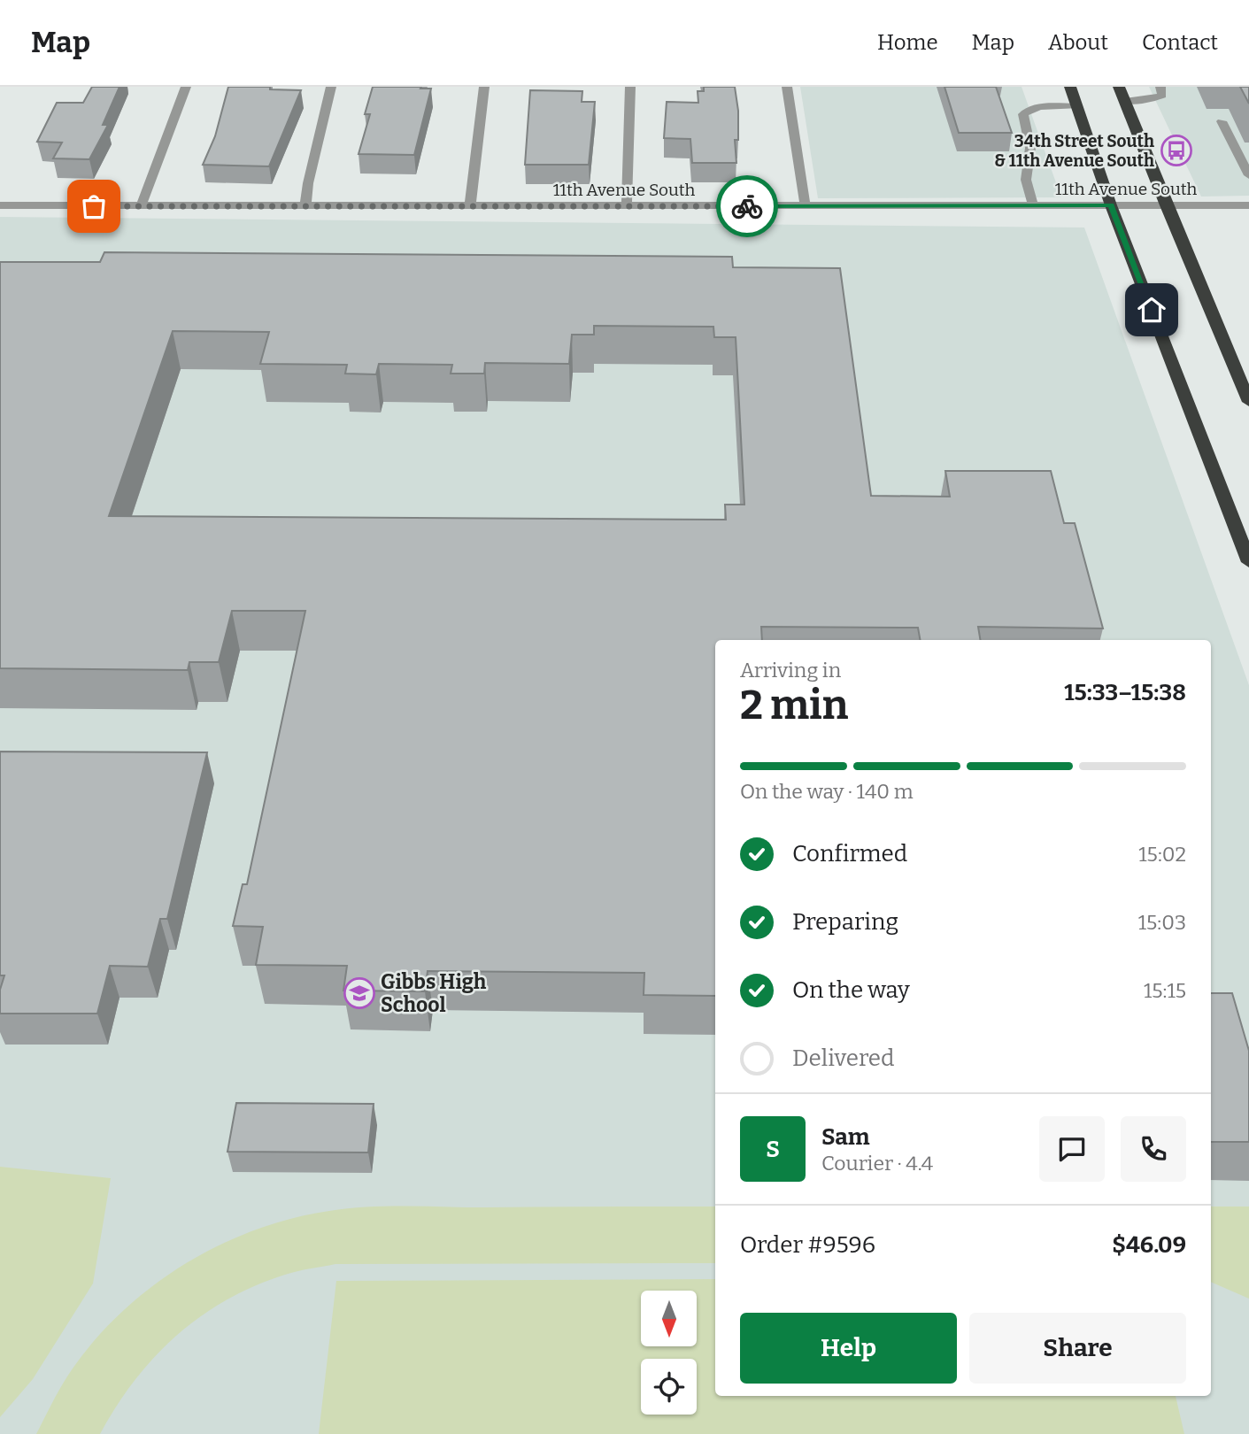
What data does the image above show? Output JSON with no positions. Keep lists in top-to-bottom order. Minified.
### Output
{"streets":{"street":["11th Avenue South"]},"places":{"bus stop":["34th Street South & 11th Avenue South"],"school or university":["Gibbs High School"]},"north":"bottom","page":{"header":"Map","nav":["Home","Map","About","Contact"],"heading":["2 min","Arriving in","15:33–15:38"],"panel":["Sam","Courier · 4.4","Order #9596","$46.09"],"bar":"On the way · 140 m","list":[["Confirmed","15:02"],["Preparing","15:03"],["On the way","15:15"],"Delivered"],"round":"S","buttons":["Help","Share"]}}
